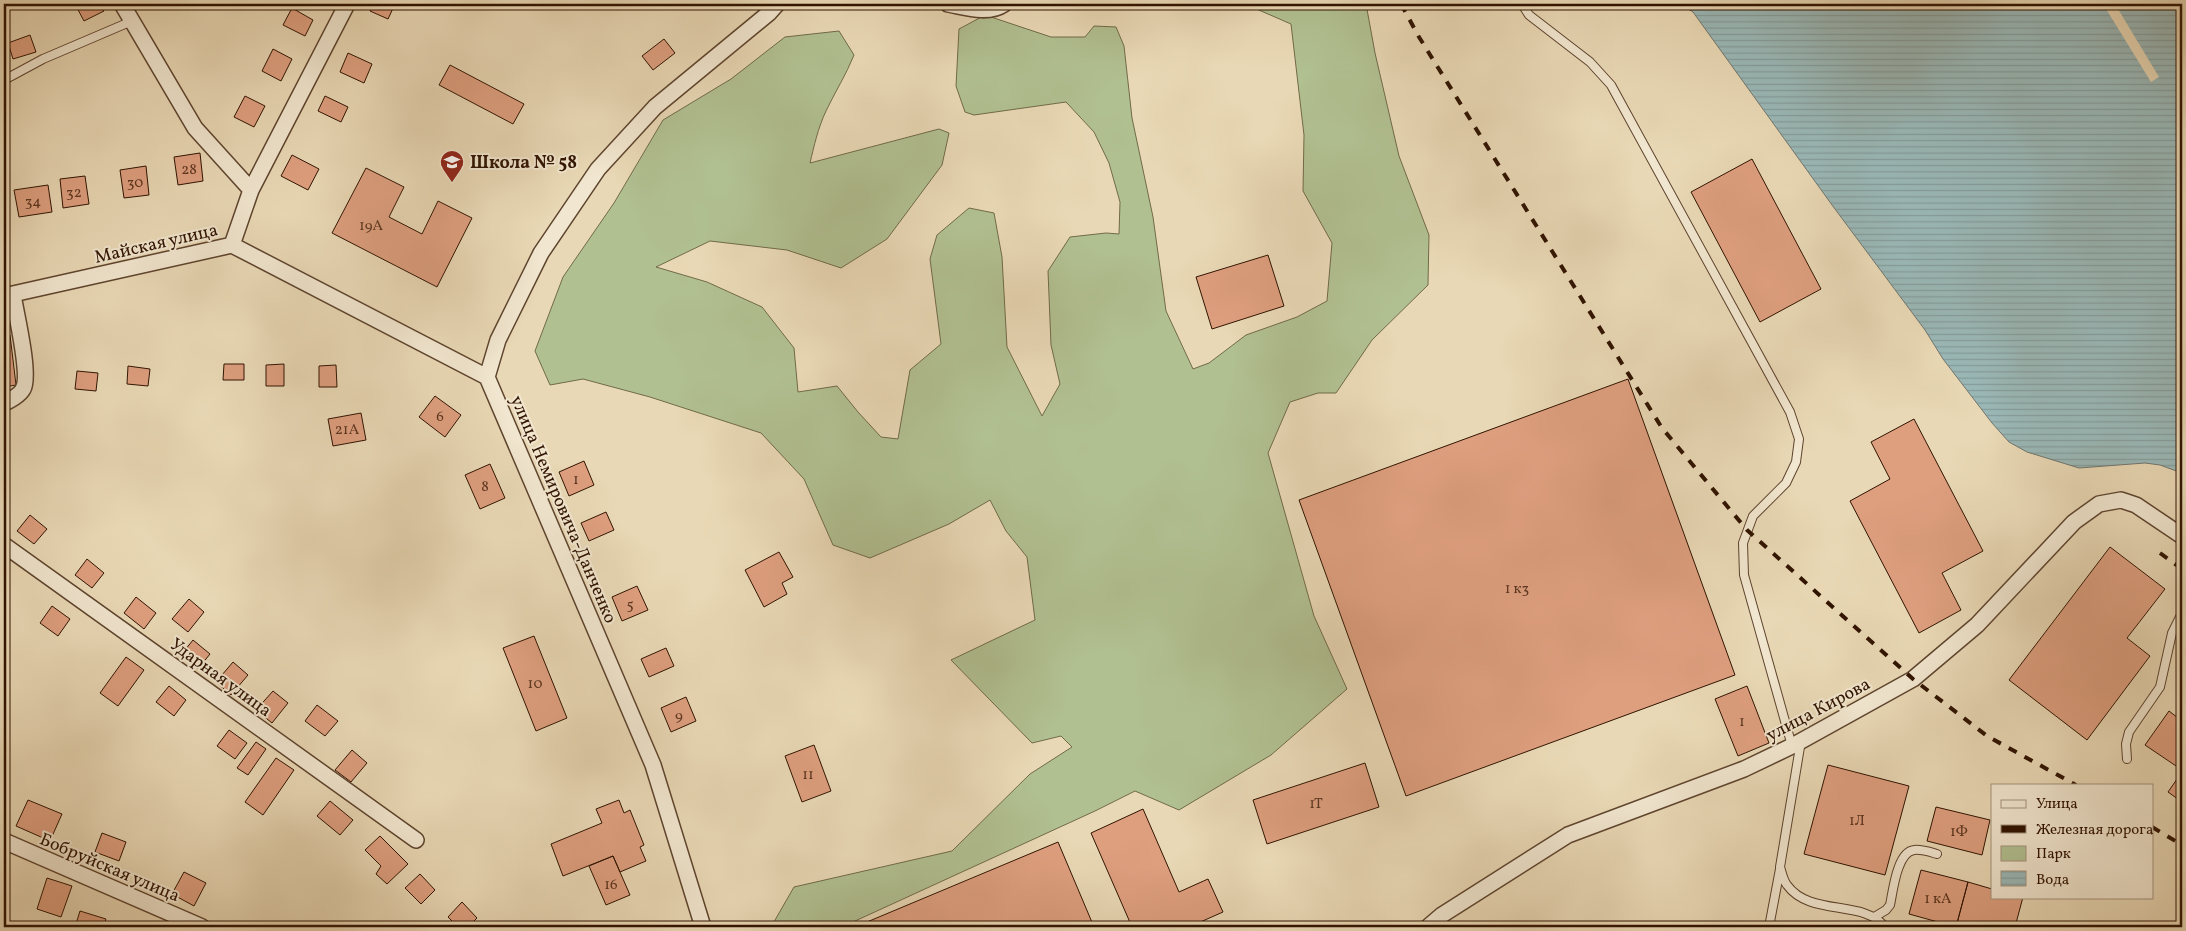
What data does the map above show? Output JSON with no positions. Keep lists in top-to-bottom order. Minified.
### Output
{"streets":{"street":["Майская улица","улица Немировича-Данченко","Ударная улица","улица Кирова","Бобруйская улица"]},"places":{"school or university":["Школа № 58"]},"house_numbers":["28","30","32","34","19А","6","21А","1","8","1 к3","5","10","9","1","11","1Т","1Л","1Ф","16","1 кА"],"legend":["Улица","Железная дорога","Парк","Вода"]}
